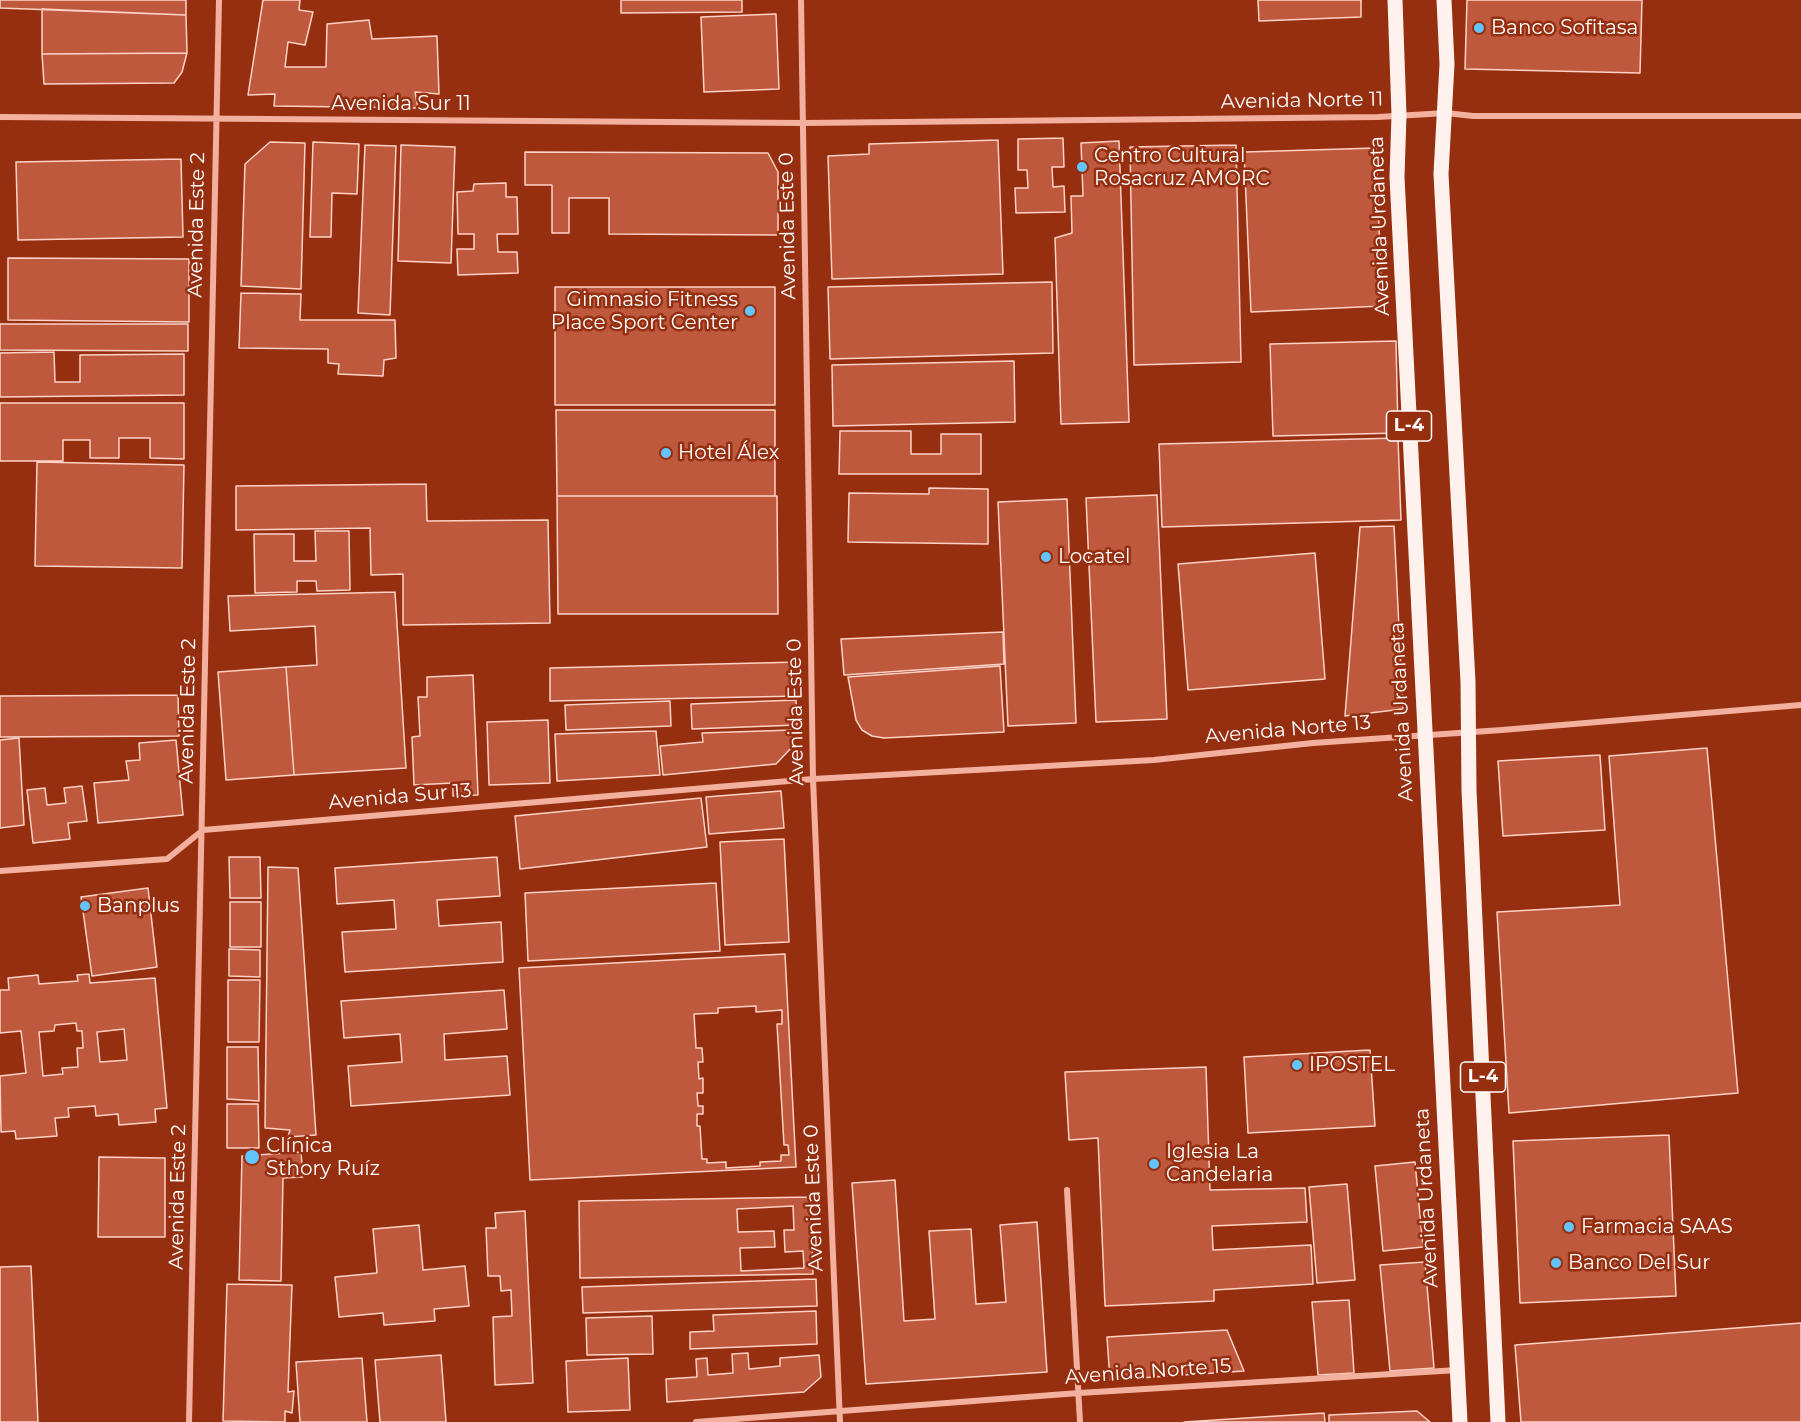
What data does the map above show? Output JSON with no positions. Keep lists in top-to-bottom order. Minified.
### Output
{"streets":{"main road":["Avenida Urdaneta","L-4"],"street":["Avenida Norte 11","Avenida Sur 11","Avenida Este 2","Avenida Este 0","Avenida Norte 13","Avenida Sur 13","Avenida Norte 15"]},"crossings":[["Avenida Norte 11","Avenida Sur 11"],["Avenida Norte 11","Avenida Este 0"],["Avenida Norte 11","Avenida Urdaneta"],["Avenida Norte 11","L-4"],["Avenida Sur 11","Avenida Este 2"],["Avenida Sur 11","Avenida Este 0"],["Avenida Este 2","Avenida Sur 13"],["Avenida Este 0","Avenida Norte 13"],["Avenida Este 0","Avenida Sur 13"],["Avenida Este 0","Avenida Norte 15"],["Avenida Urdaneta","Avenida Norte 13"],["Avenida Urdaneta","Avenida Norte 15"],["L-4","Avenida Norte 13"],["Avenida Norte 13","Avenida Sur 13"]],"places":["Banco Sofitasa","Centro Cultural Rosacruz AMORC","Gimnasio Fitness Place Sport Center","Hotel Álex","Locatel","Banplus","IPOSTEL","Clínica Sthory Ruíz","Iglesia La Candelaria","Farmacia SAAS","Banco Del Sur"]}
